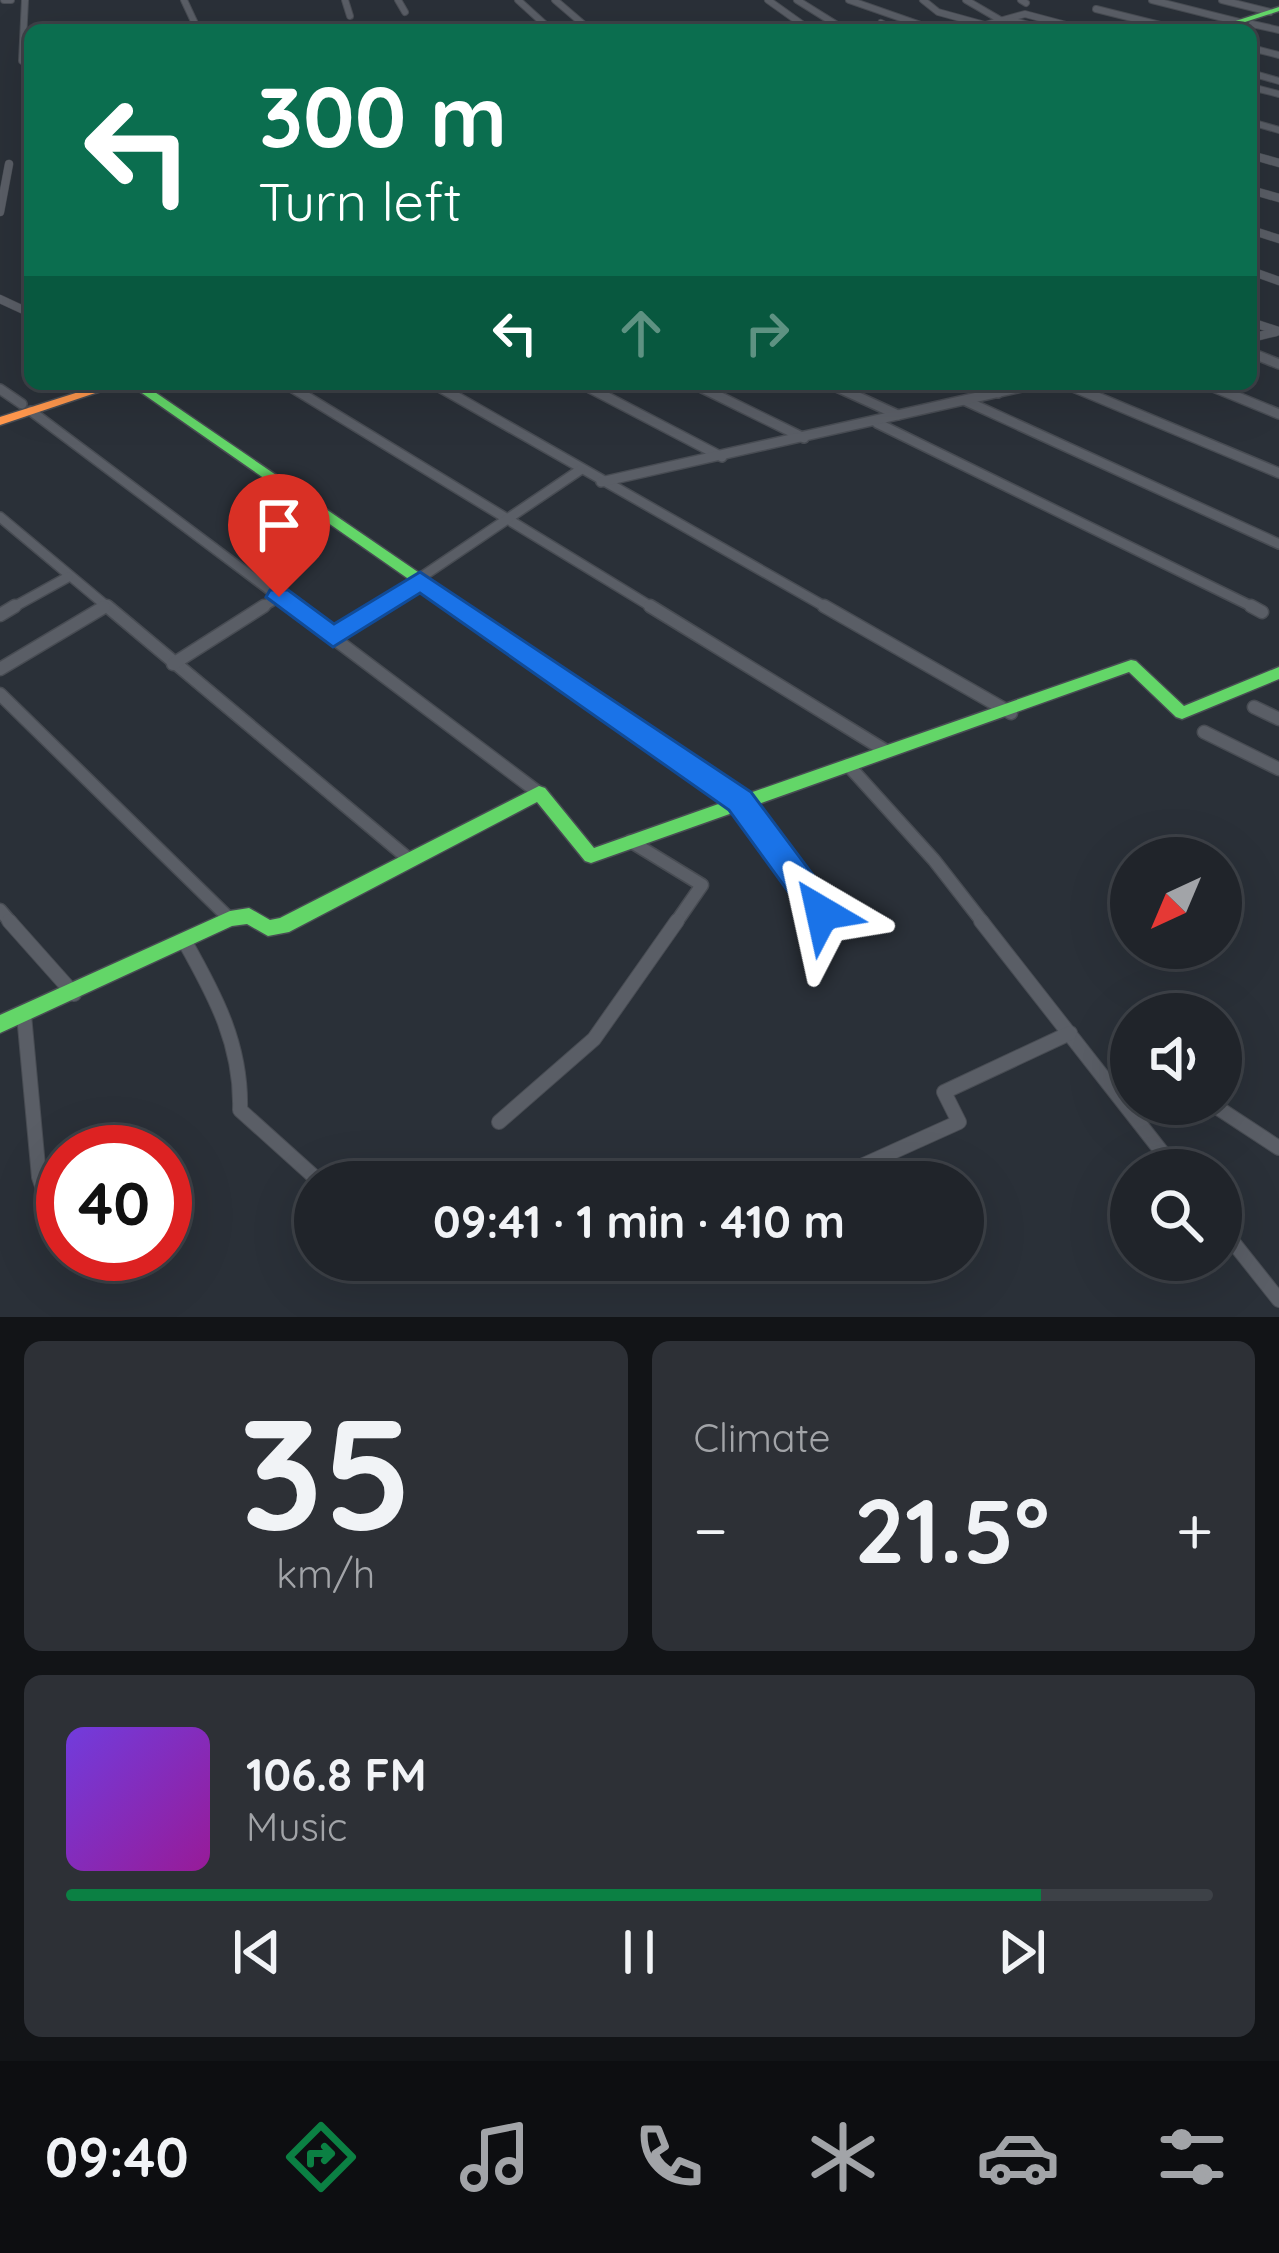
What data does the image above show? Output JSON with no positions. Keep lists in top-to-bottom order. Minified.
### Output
{"north":"bottom left","page":{"turn":["300 m","Turn left"],"limit":"40","trip":"09:41 · 1 min · 410 m","tile":[["35","km/h"],"Climate"],"heat":["−","21.5°","+"],"song":["106.8 FM","Music"],"tabs":"09:40"}}
